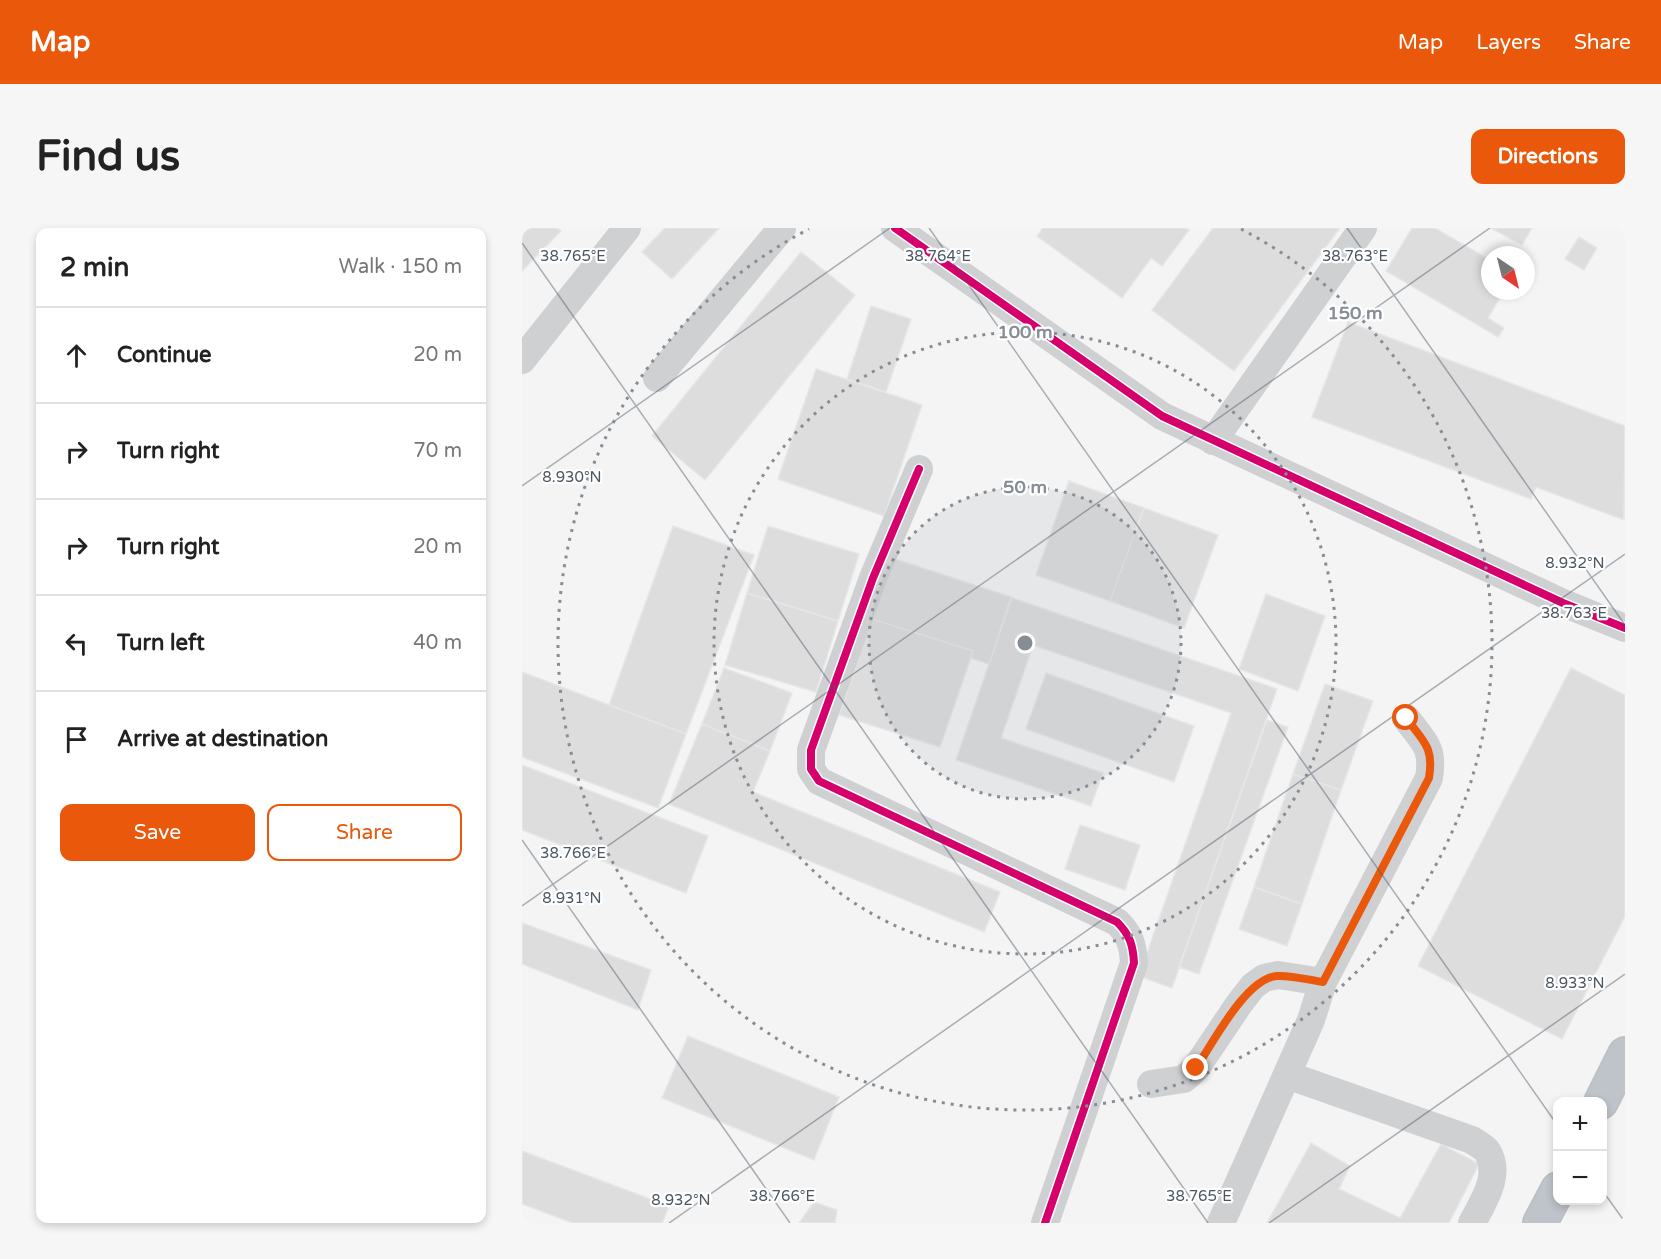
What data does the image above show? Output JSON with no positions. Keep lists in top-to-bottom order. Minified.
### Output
{"north":"bottom right","page":{"header":"Map","nav":["Map","Layers","Share"],"buttons":["Directions",["Save","Share"]],"title":"Find us","heading":["2 min","Walk · 150 m"],"list":[["Continue","20 m"],["Turn right","70 m"],["Turn right","20 m"],["Turn left","40 m"],"Arrive at destination"],"map_buttons":["+","−"]},"coordinates":["38.764°E","38.763°E","38.765°E","8.930°N","8.932°N","38.766°E","8.931°N","8.933°N"],"rings":["150 m","100 m","50 m"]}
